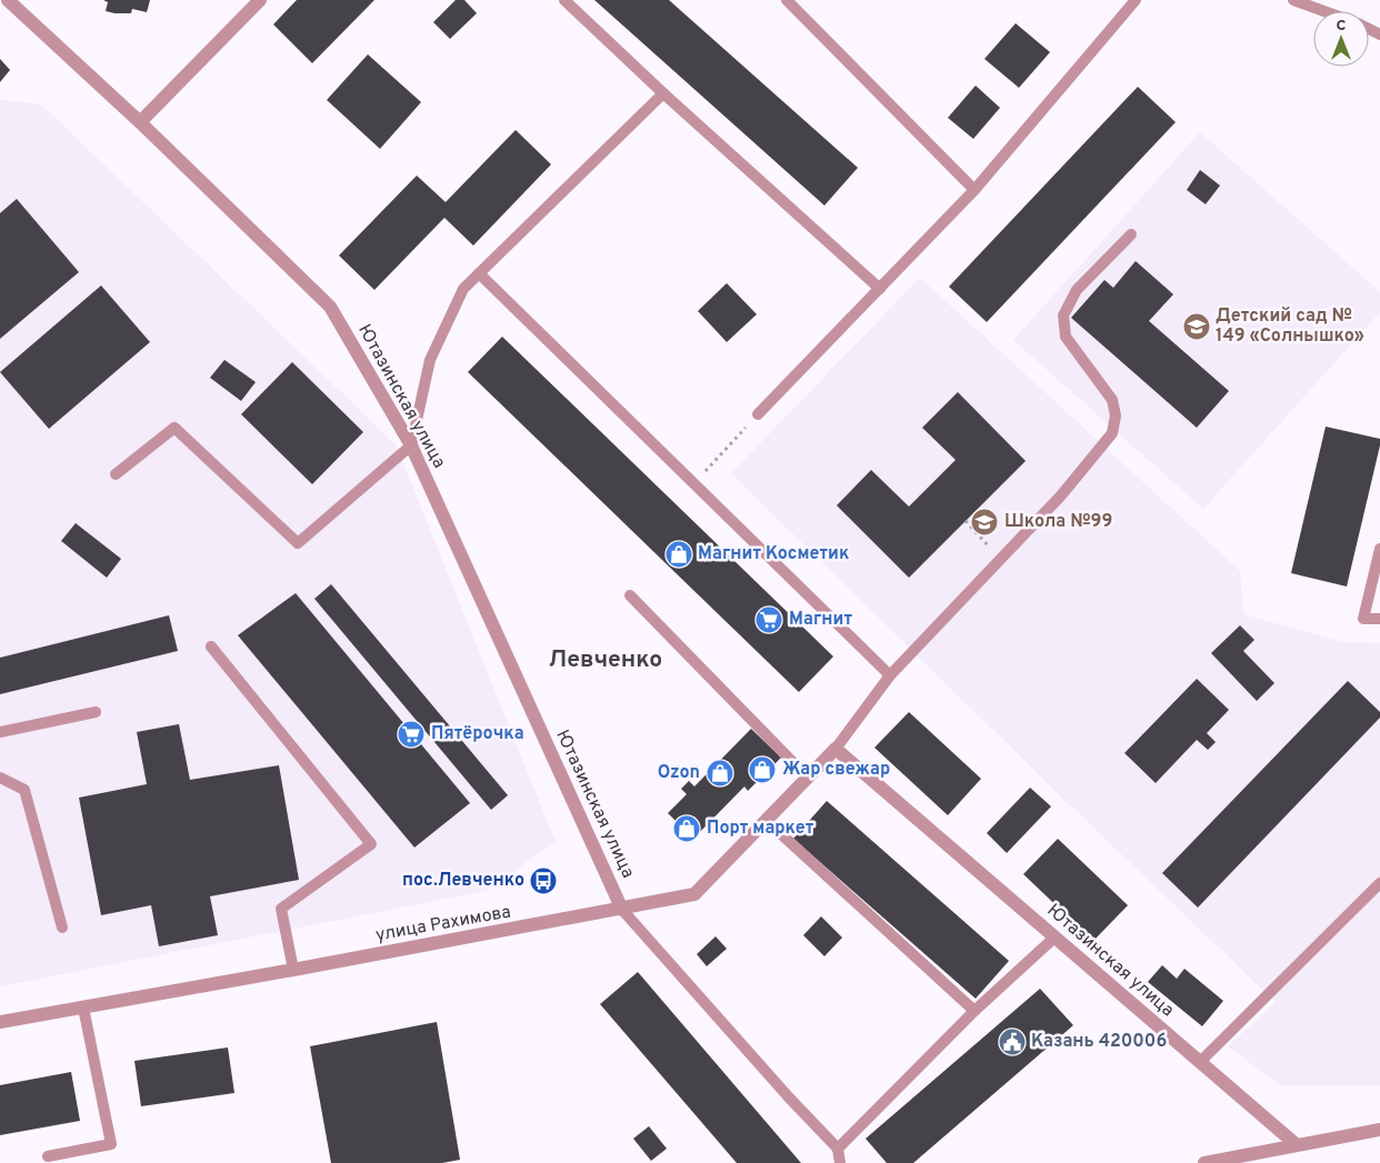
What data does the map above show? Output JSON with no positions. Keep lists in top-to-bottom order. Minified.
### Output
{"streets":{"street":["Ютазинская улица","улица Рахимова"]},"crossings":[["Ютазинская улица","улица Рахимова"]],"districts":["Левченко"],"places":{"school or university":["Детский сад № 149 «Солнышко»","Школа №99"],"shop":["Магнит Косметик","Жар свежар","Ozon","Порт маркет"],"supermarket":["Магнит","Пятёрочка"],"bus stop":["пос.Левченко"],"public building":["Казань 420006"]},"north":"top"}
